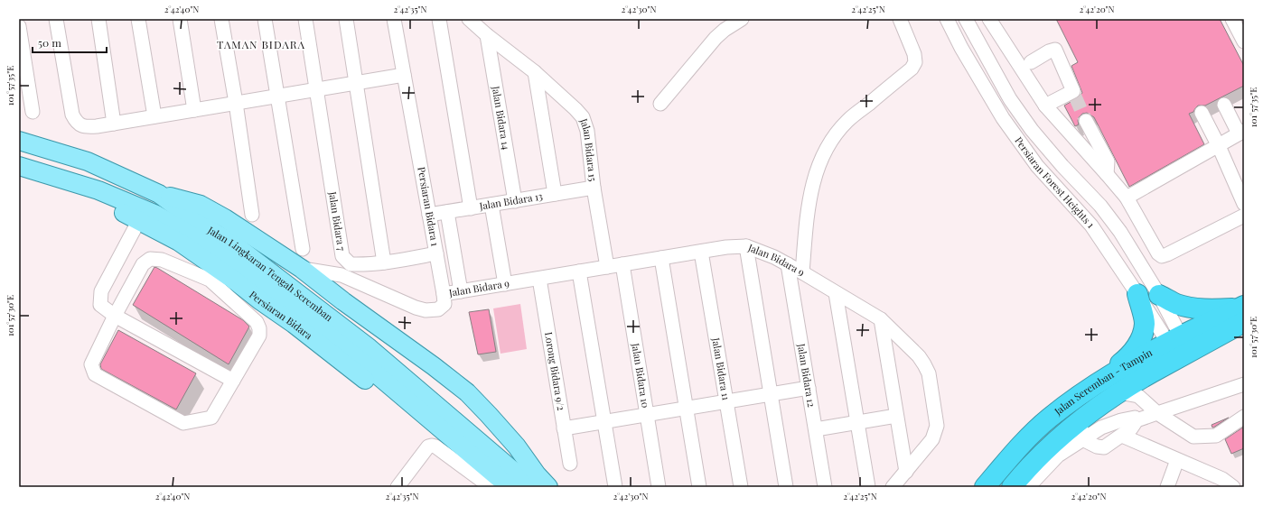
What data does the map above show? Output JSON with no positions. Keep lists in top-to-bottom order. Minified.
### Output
{"streets":{"highway":["Jalan Seremban - Tampin"],"main road":["Jalan Lingkaran Tengah Seremban","Persiaran Bidara"],"street":["Jalan Bidara 14","Jalan Bidara 15","Persiaran Forest Heights 1","Jalan Bidara 13","Persiaran Bidara 1","Jalan Bidara 7","Jalan Bidara 9","Jalan Bidara 11","Lorong Bidara 9/2","Jalan Bidara 10","Jalan Bidara 12"]},"crossings":[["Jalan Bidara 14","Jalan Bidara 15"],["Jalan Bidara 14","Jalan Bidara 13"],["Jalan Bidara 15","Jalan Bidara 13"],["Jalan Bidara 15","Jalan Bidara 9"],["Persiaran Forest Heights 1","Jalan Seremban - Tampin"],["Jalan Bidara 13","Persiaran Bidara 1"],["Persiaran Bidara 1","Jalan Bidara 7"],["Persiaran Bidara 1","Jalan Bidara 9"],["Jalan Bidara 9","Jalan Bidara 11"],["Jalan Bidara 9","Lorong Bidara 9/2"],["Jalan Bidara 9","Jalan Bidara 10"],["Jalan Bidara 9","Jalan Bidara 12"],["Jalan Lingkaran Tengah Seremban","Persiaran Bidara"]],"districts":["TAMAN BIDARA"],"scale_bar":"50 m","coordinates":["2°42'40\"N","2°42'35\"N","2°42'30\"N","2°42'25\"N","2°42'20\"N","101°57'35\"E","101°57'30\"E"]}
